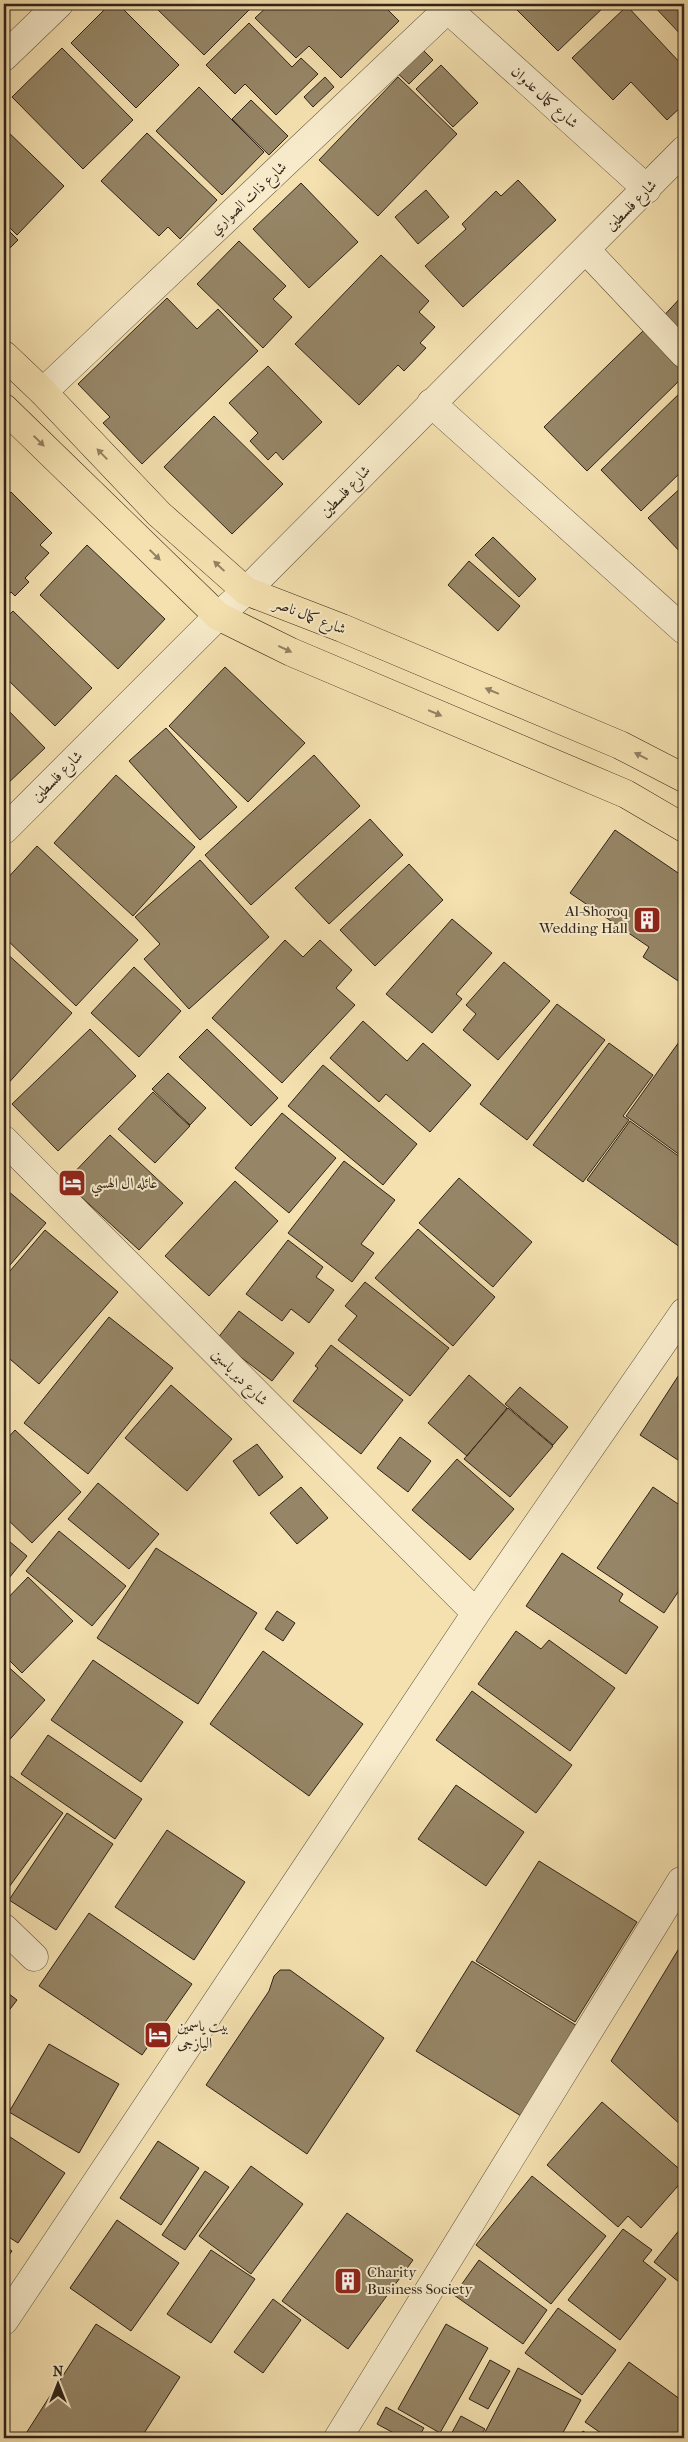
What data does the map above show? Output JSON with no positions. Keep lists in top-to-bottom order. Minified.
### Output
{"streets":{"main road":["شارع كمال ناصر"],"street":["شارع كمال عدوان","شارع ذات الصواري","شارع فلسطين","شارع دير ياسين"]},"crossings":[["شارع كمال عدوان","شارع ذات الصواري"],["شارع كمال عدوان","شارع فلسطين"],["شارع ذات الصواري","شارع كمال ناصر"],["شارع فلسطين","شارع كمال ناصر"]],"places":{"building":["Al-Shoroq Wedding Hall","Charity Business Society"],"hotel":["عائله ال الهسي","بيت ياسمين اليازجى"]},"north":"top"}
